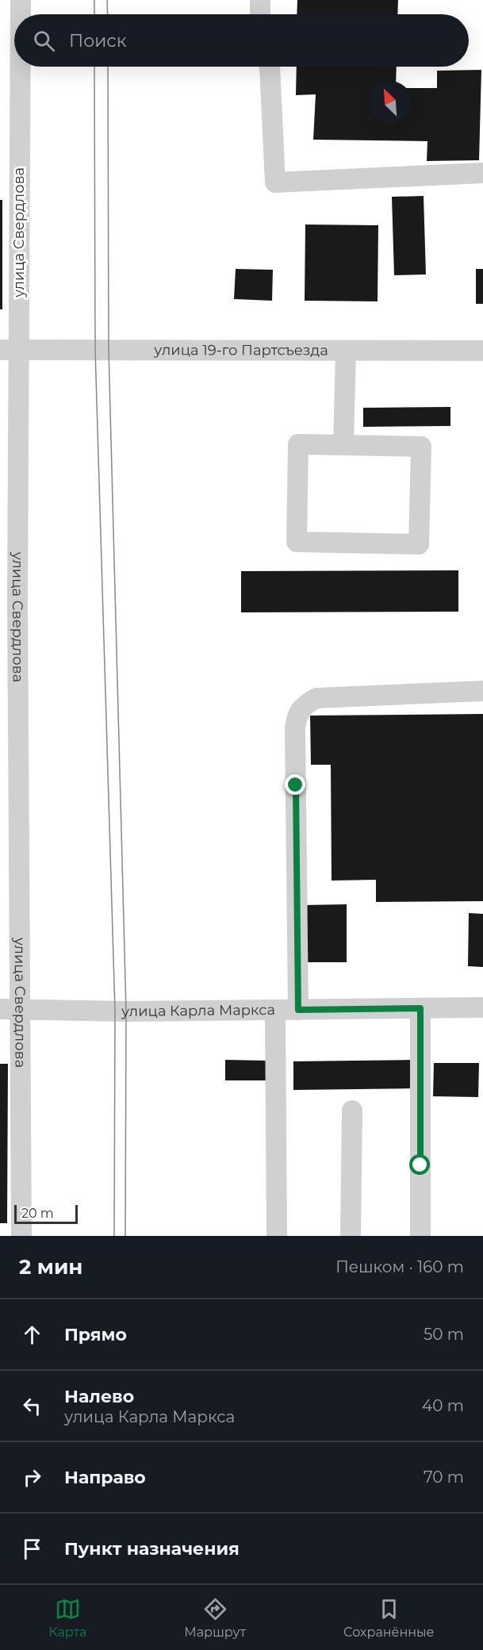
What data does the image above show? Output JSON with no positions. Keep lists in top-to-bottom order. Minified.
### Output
{"streets":{"street":["улица Свердлова","улица 19-го Партсъезда","улица Карла Маркса"]},"crossings":[["улица Свердлова","улица 19-го Партсъезда"],["улица Свердлова","улица Карла Маркса"]],"scale_bar":"20 m","north":"top left","page":{"search":"Поиск","scale":"20 m","heading":["2 мин","Пешком · 160 m"],"list":[["Прямо","50 m"],["Налево","улица Карла Маркса","40 m"],["Направо","70 m"],"Пункт назначения"],"nav":["Карта","Маршрут","Сохранённые"]}}
